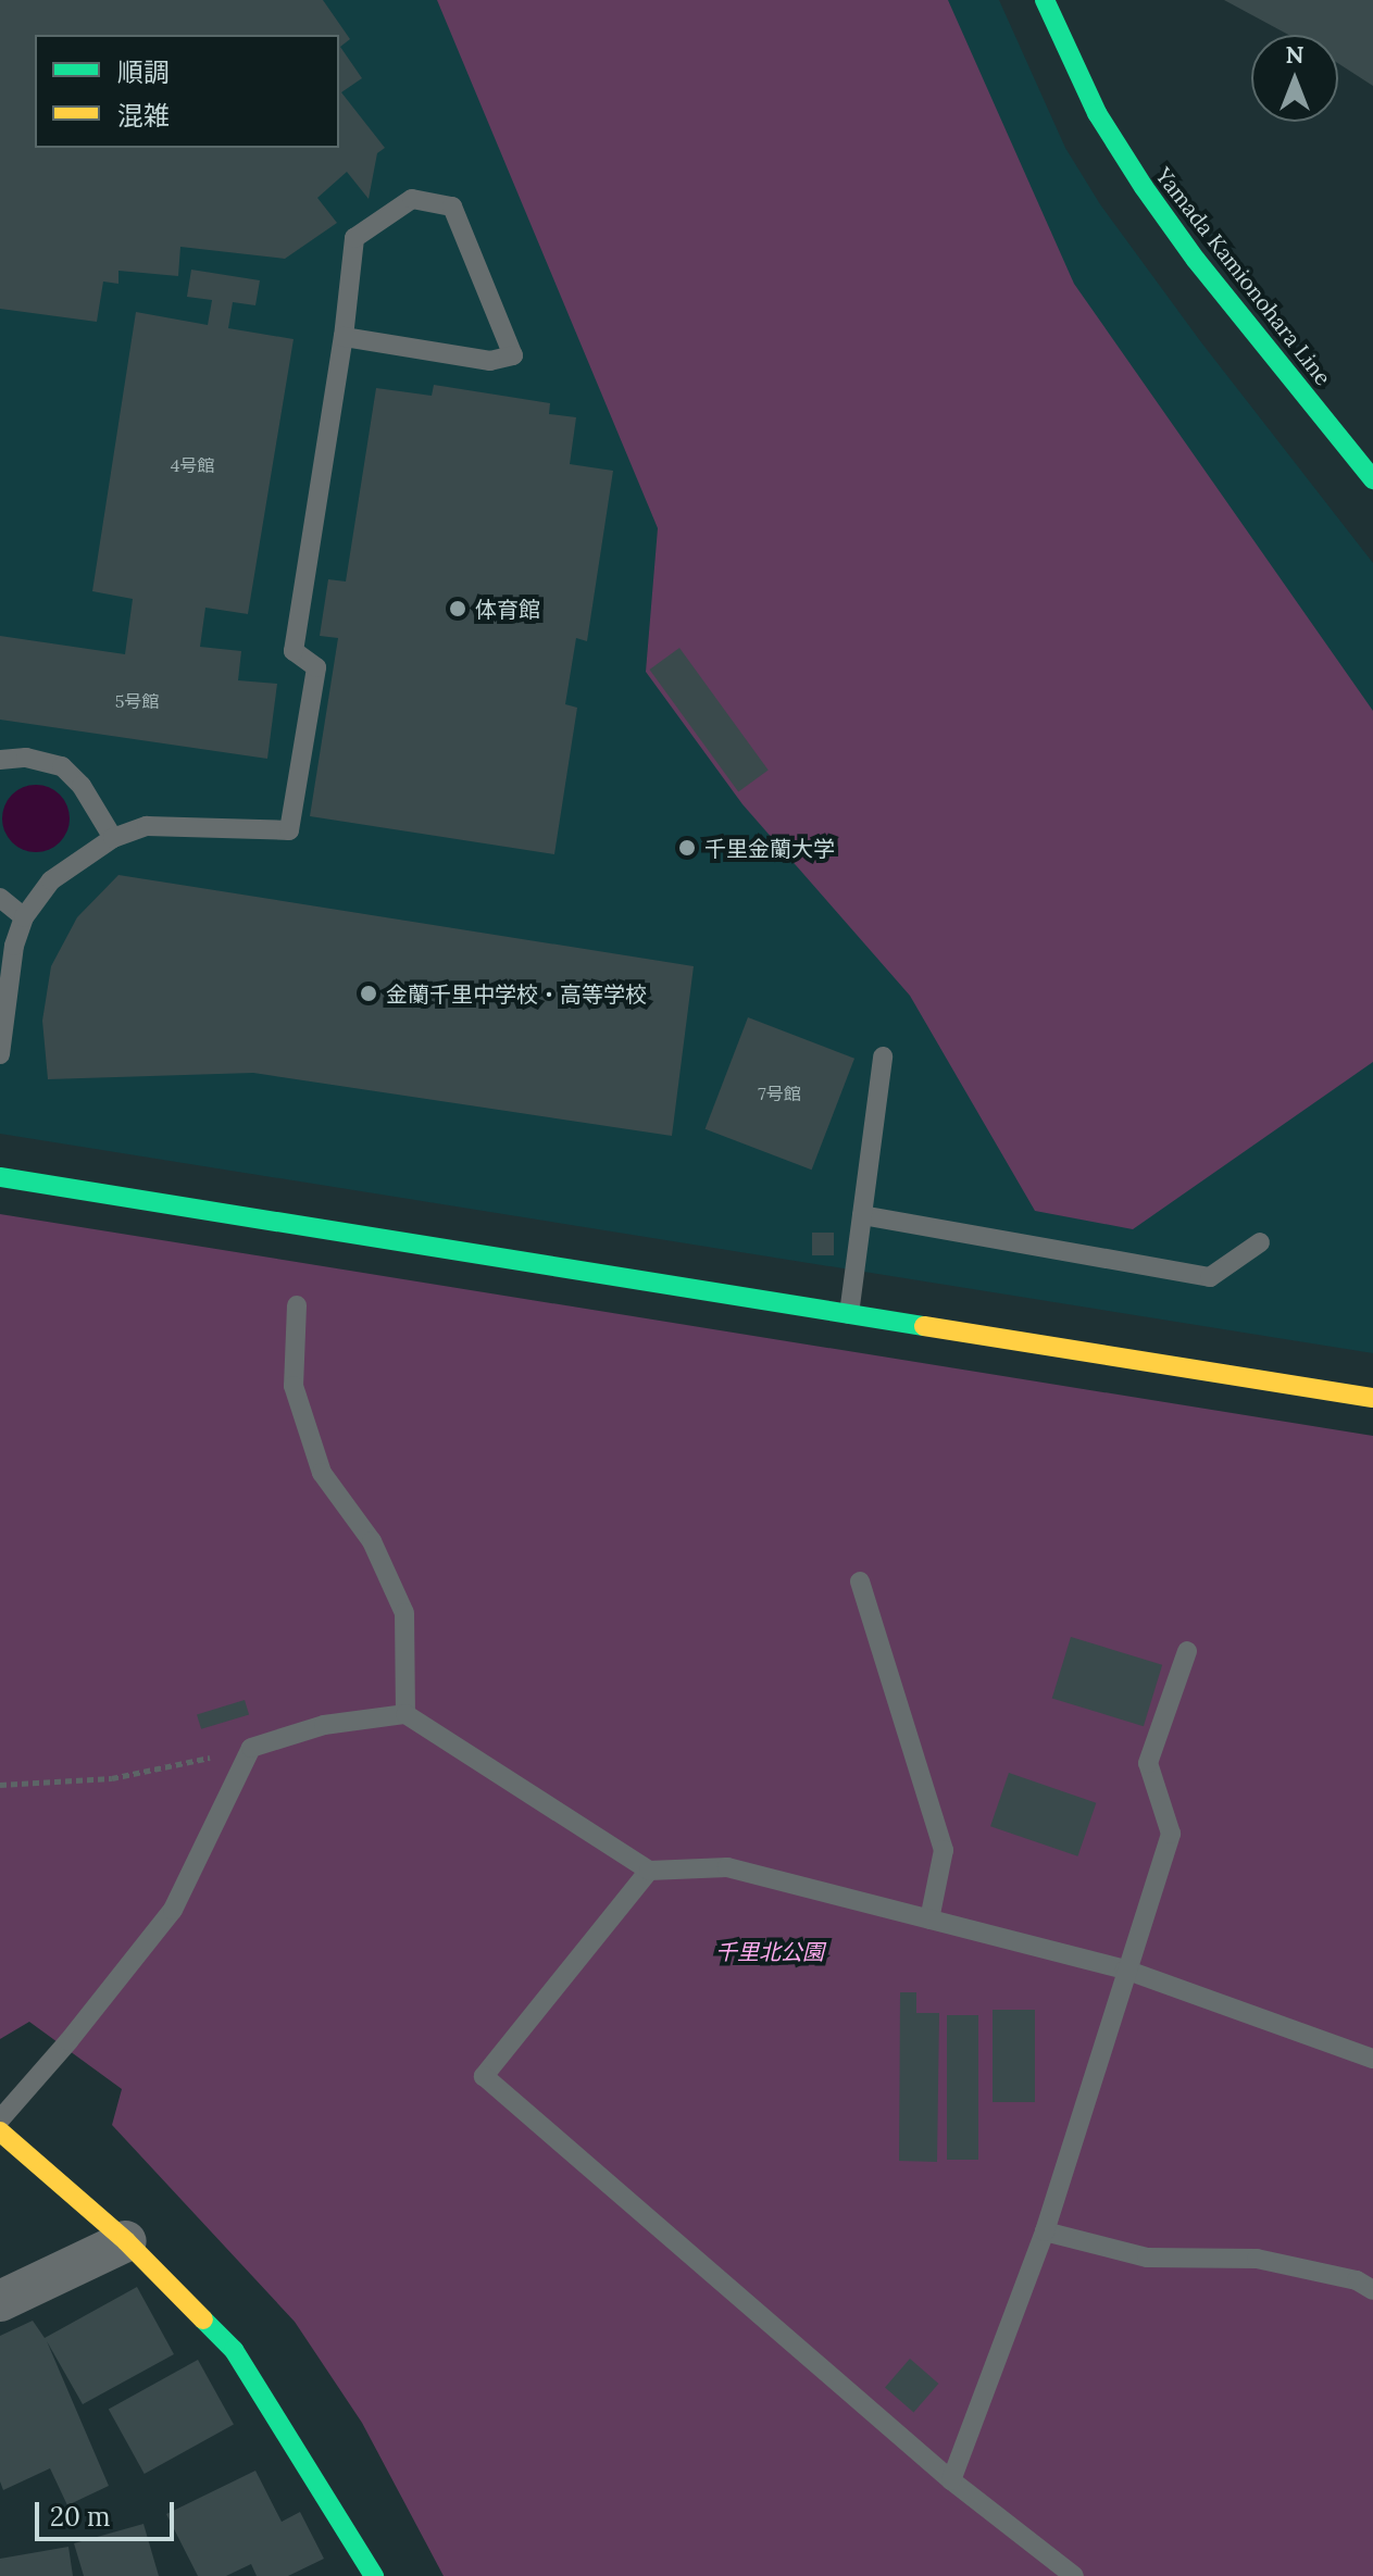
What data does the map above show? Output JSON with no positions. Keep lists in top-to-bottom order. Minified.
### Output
{"streets":{"street":["Yamada Kamionohara Line"]},"parks":["千里北公園"],"places":["体育館","千里金蘭大学","金蘭千里中学校・高等学校"],"house_numbers":["4号館","5号館","7号館"],"legend":["順調","混雑"],"scale_bar":"20 m","north":"top"}
